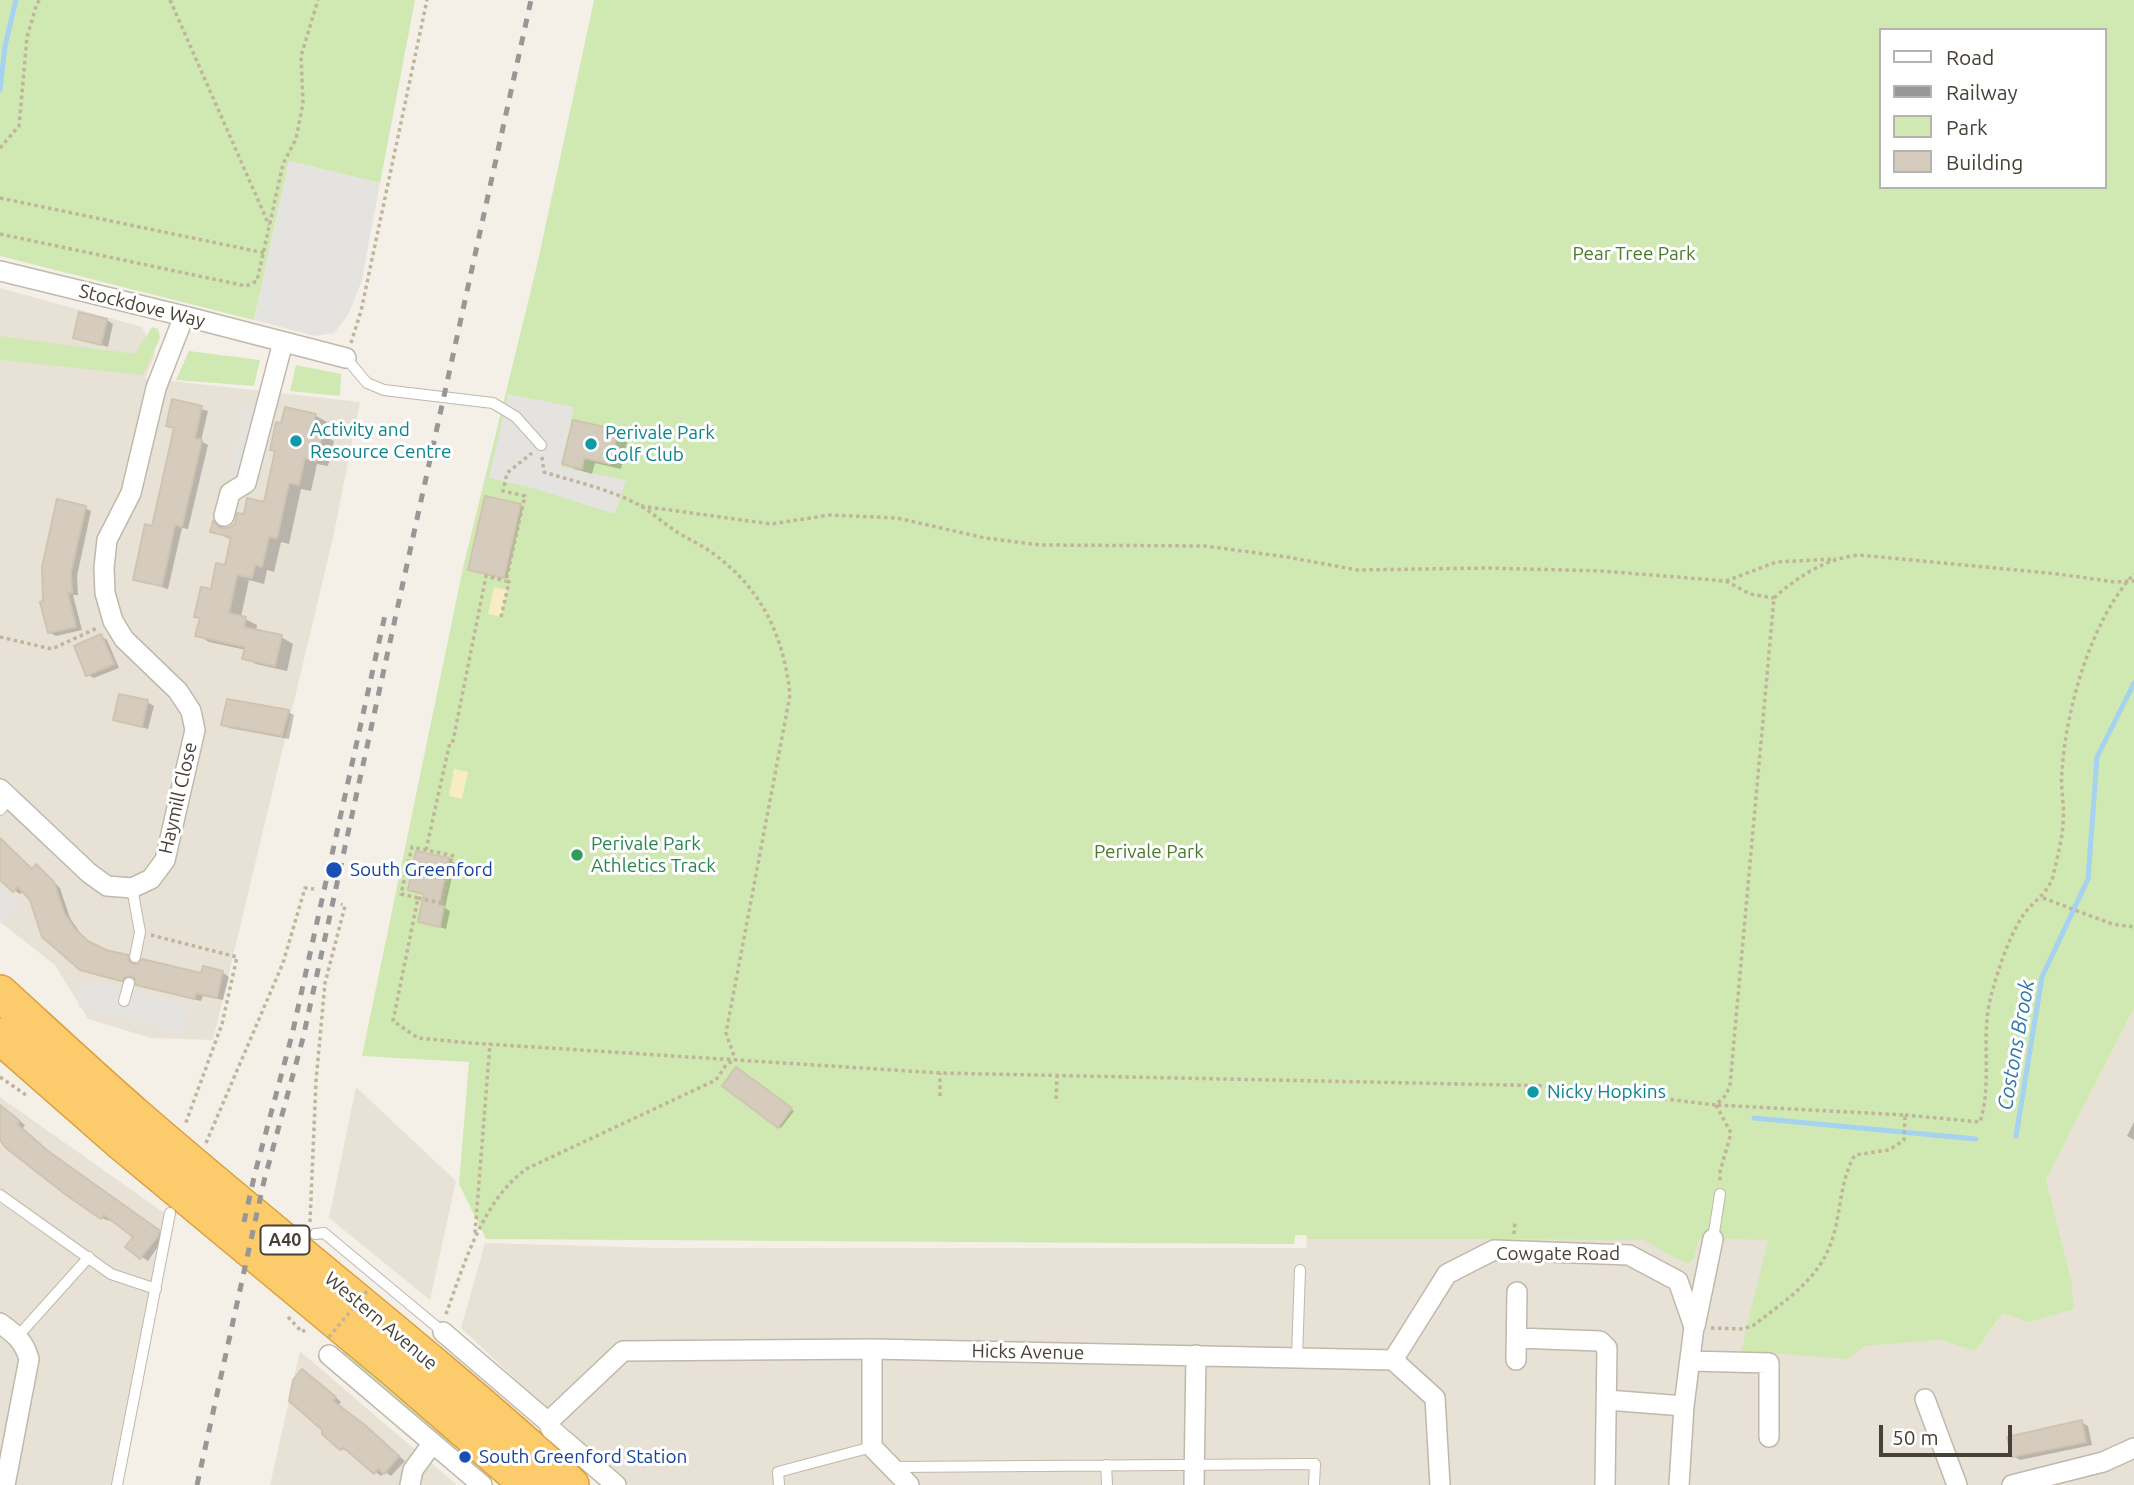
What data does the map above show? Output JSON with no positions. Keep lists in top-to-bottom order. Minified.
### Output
{"streets":{"highway":["A40","Western Avenue"],"street":["Stockdove Way","Haymill Close","Cowgate Road","Hicks Avenue"]},"crossings":[["Stockdove Way","Haymill Close"],["Cowgate Road","Hicks Avenue"],["Western Avenue","Hicks Avenue"]],"water":["Costons Brook"],"parks":["Pear Tree Park","Perivale Park"],"places":["Activity and Resource Centre","Perivale Park Golf Club","Perivale Park Athletics Track","South Greenford","Nicky Hopkins","South Greenford Station"],"legend":["Road","Railway","Park","Building"],"scale_bar":"50 m"}
